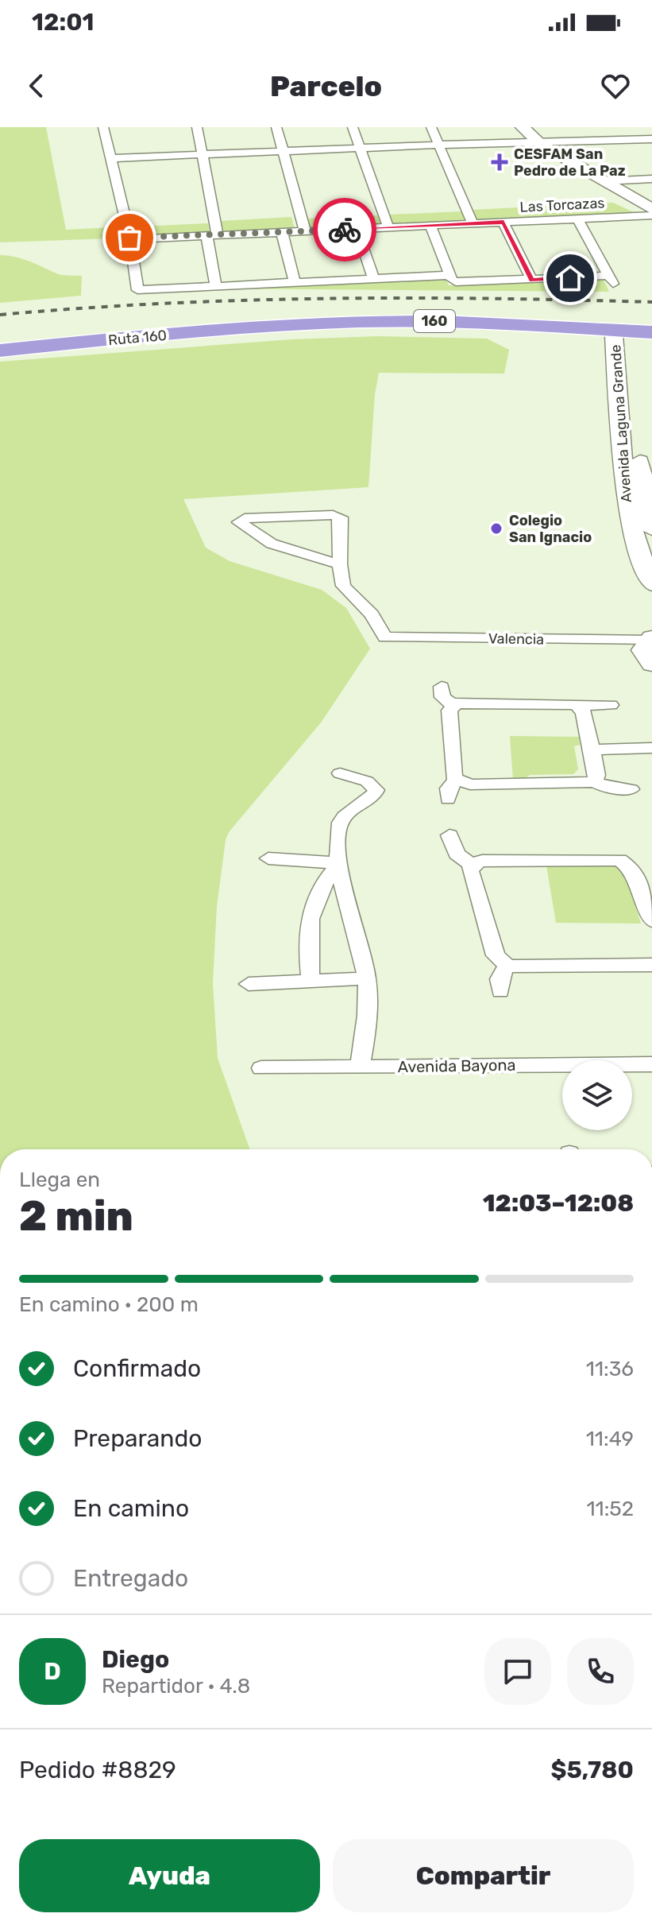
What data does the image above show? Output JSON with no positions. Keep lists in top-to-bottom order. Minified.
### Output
{"streets":{"highway":["160","Ruta 160"],"main road":["Avenida Laguna Grande"],"street":["Las Torcazas","Valencia","Avenida Bayona"]},"crossings":[["160","Ruta 160"]],"places":{"health":["CESFAM San Pedro de La Paz"],"other":["Colegio San Ignacio"]},"page":{"status":"12:01","header":"Parcelo","heading":["2 min","Llega en","12:03–12:08"],"panel":["Diego","Repartidor · 4.8","Pedido #8829","$5,780"],"bar":"En camino · 200 m","list":[["Confirmado","11:36"],["Preparando","11:49"],["En camino","11:52"],"Entregado"],"round":"D","buttons":["Ayuda","Compartir"]}}
